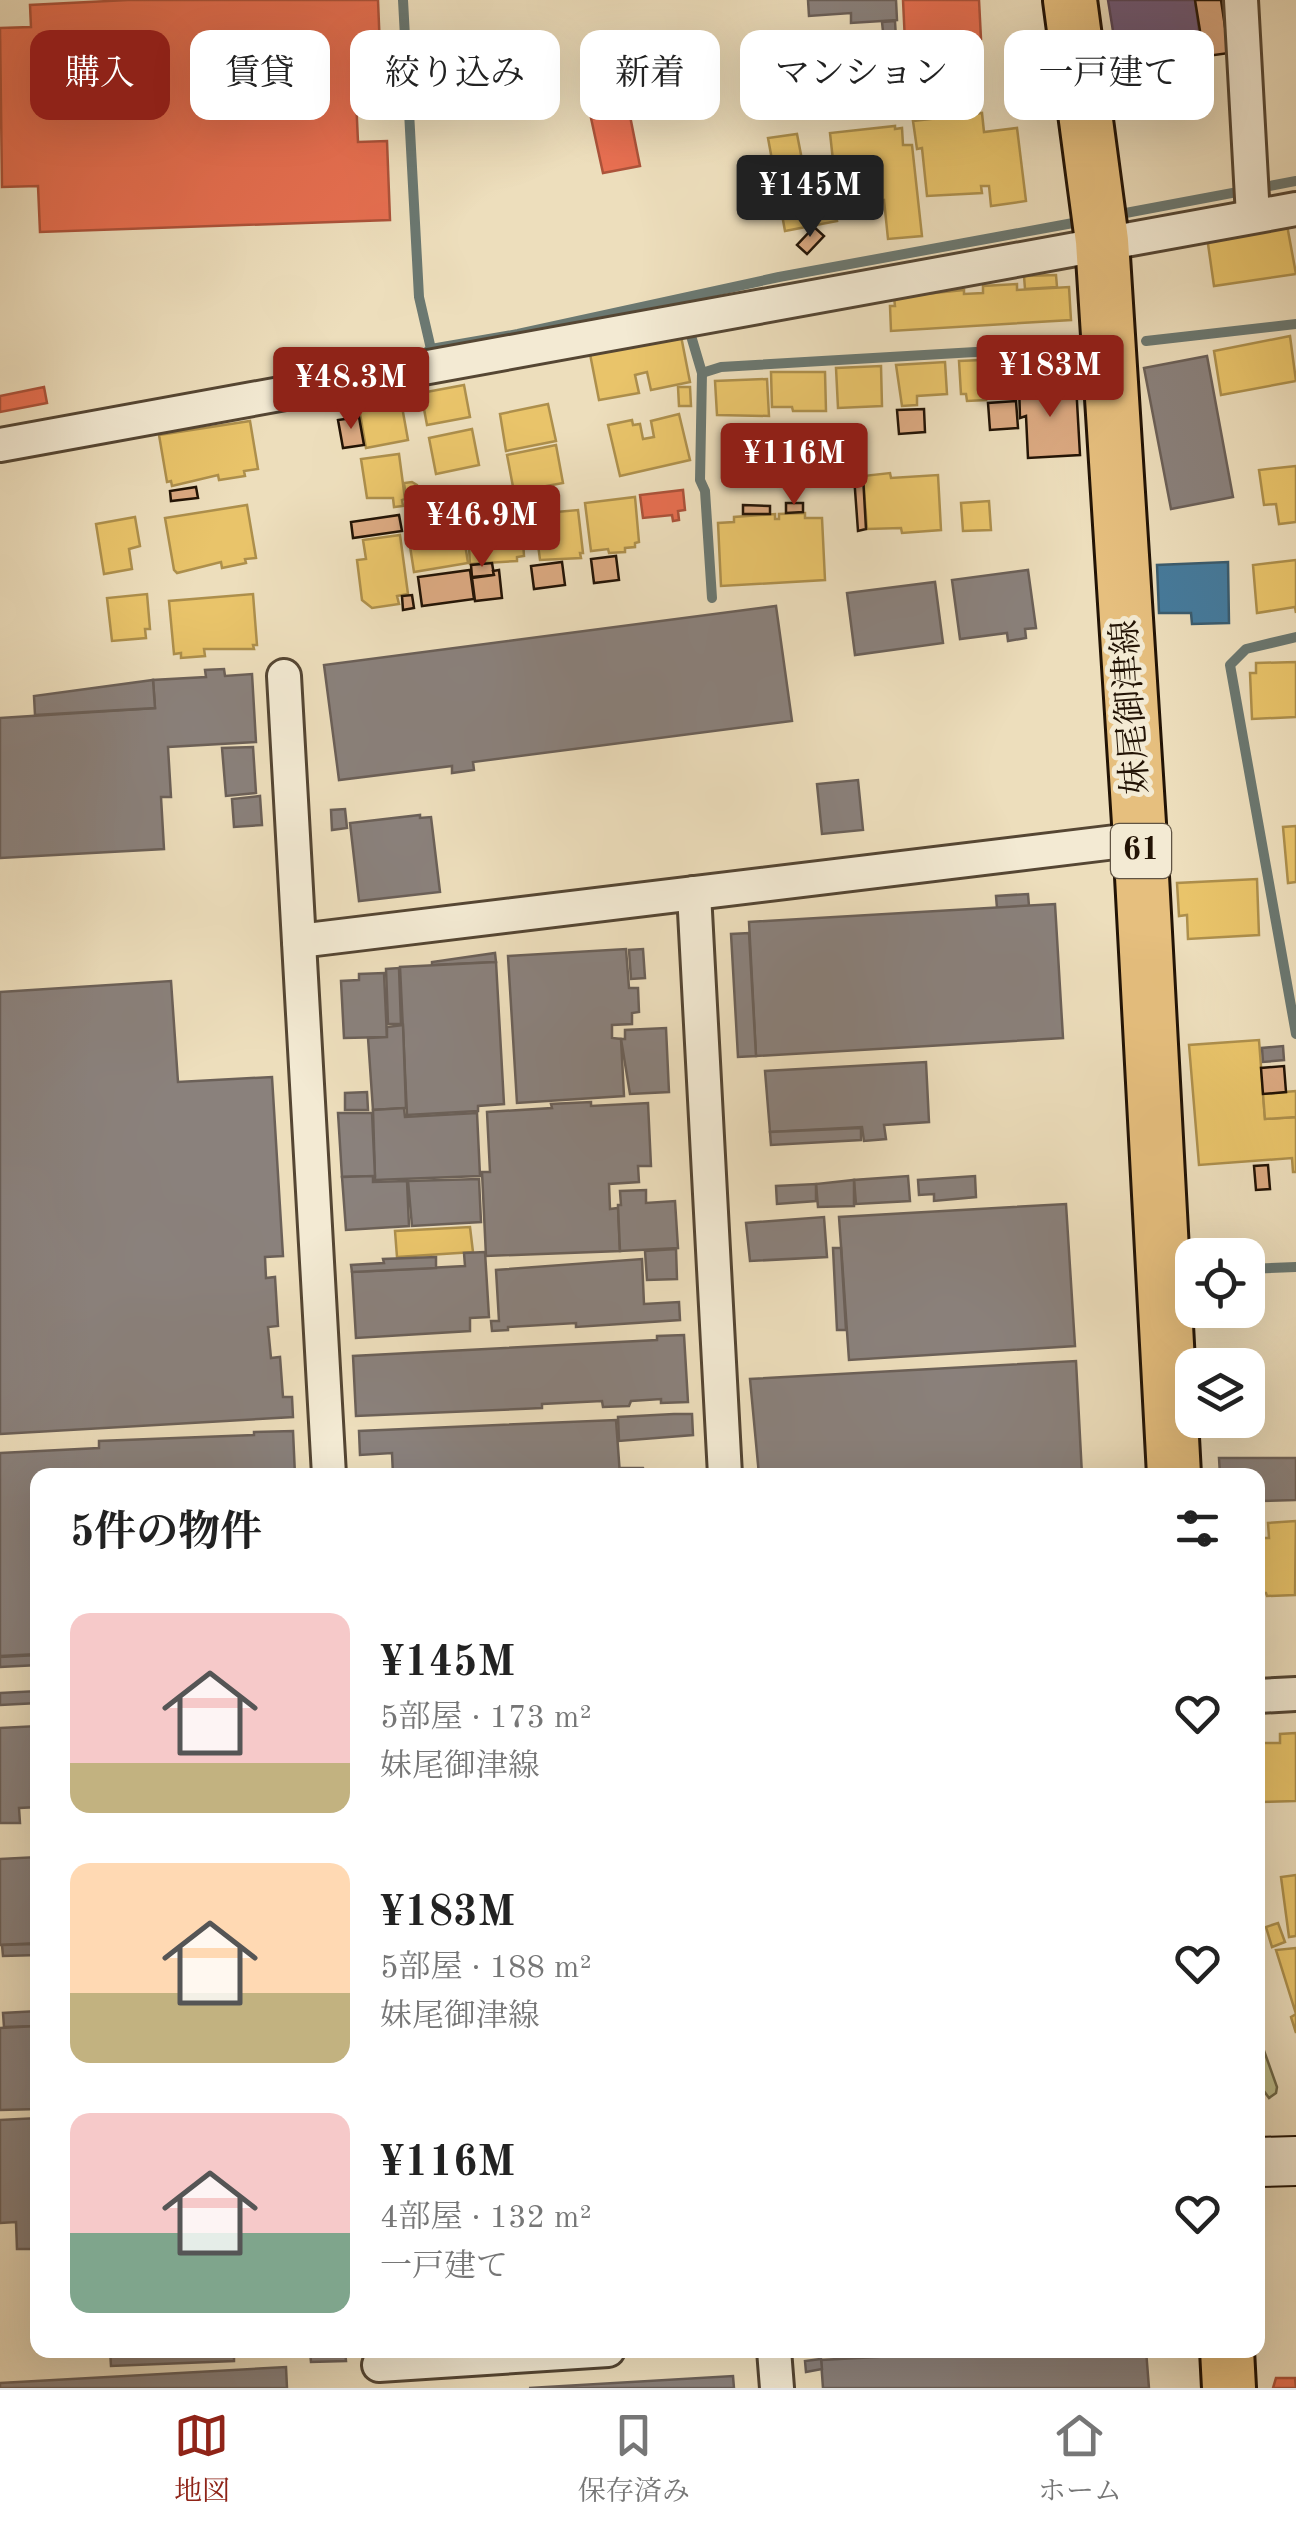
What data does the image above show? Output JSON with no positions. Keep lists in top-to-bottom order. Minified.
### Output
{"streets":{"main road":["妹尾御津線","61"]},"page":{"chip":["購入","賃貸","絞り込み","新着","マンション","一戸建て"],"price":["¥145M","¥183M","¥48.3M","¥116M","¥46.9M"],"heading":"5件の物件","list":[{"name":"¥145M","note":"5部屋 · 173 m² · 妹尾御津線"},{"name":"¥183M","note":"5部屋 · 188 m² · 妹尾御津線"},{"name":"¥116M","note":"4部屋 · 132 m² · 一戸建て"}],"tabs":["地図","保存済み","ホーム"]}}
